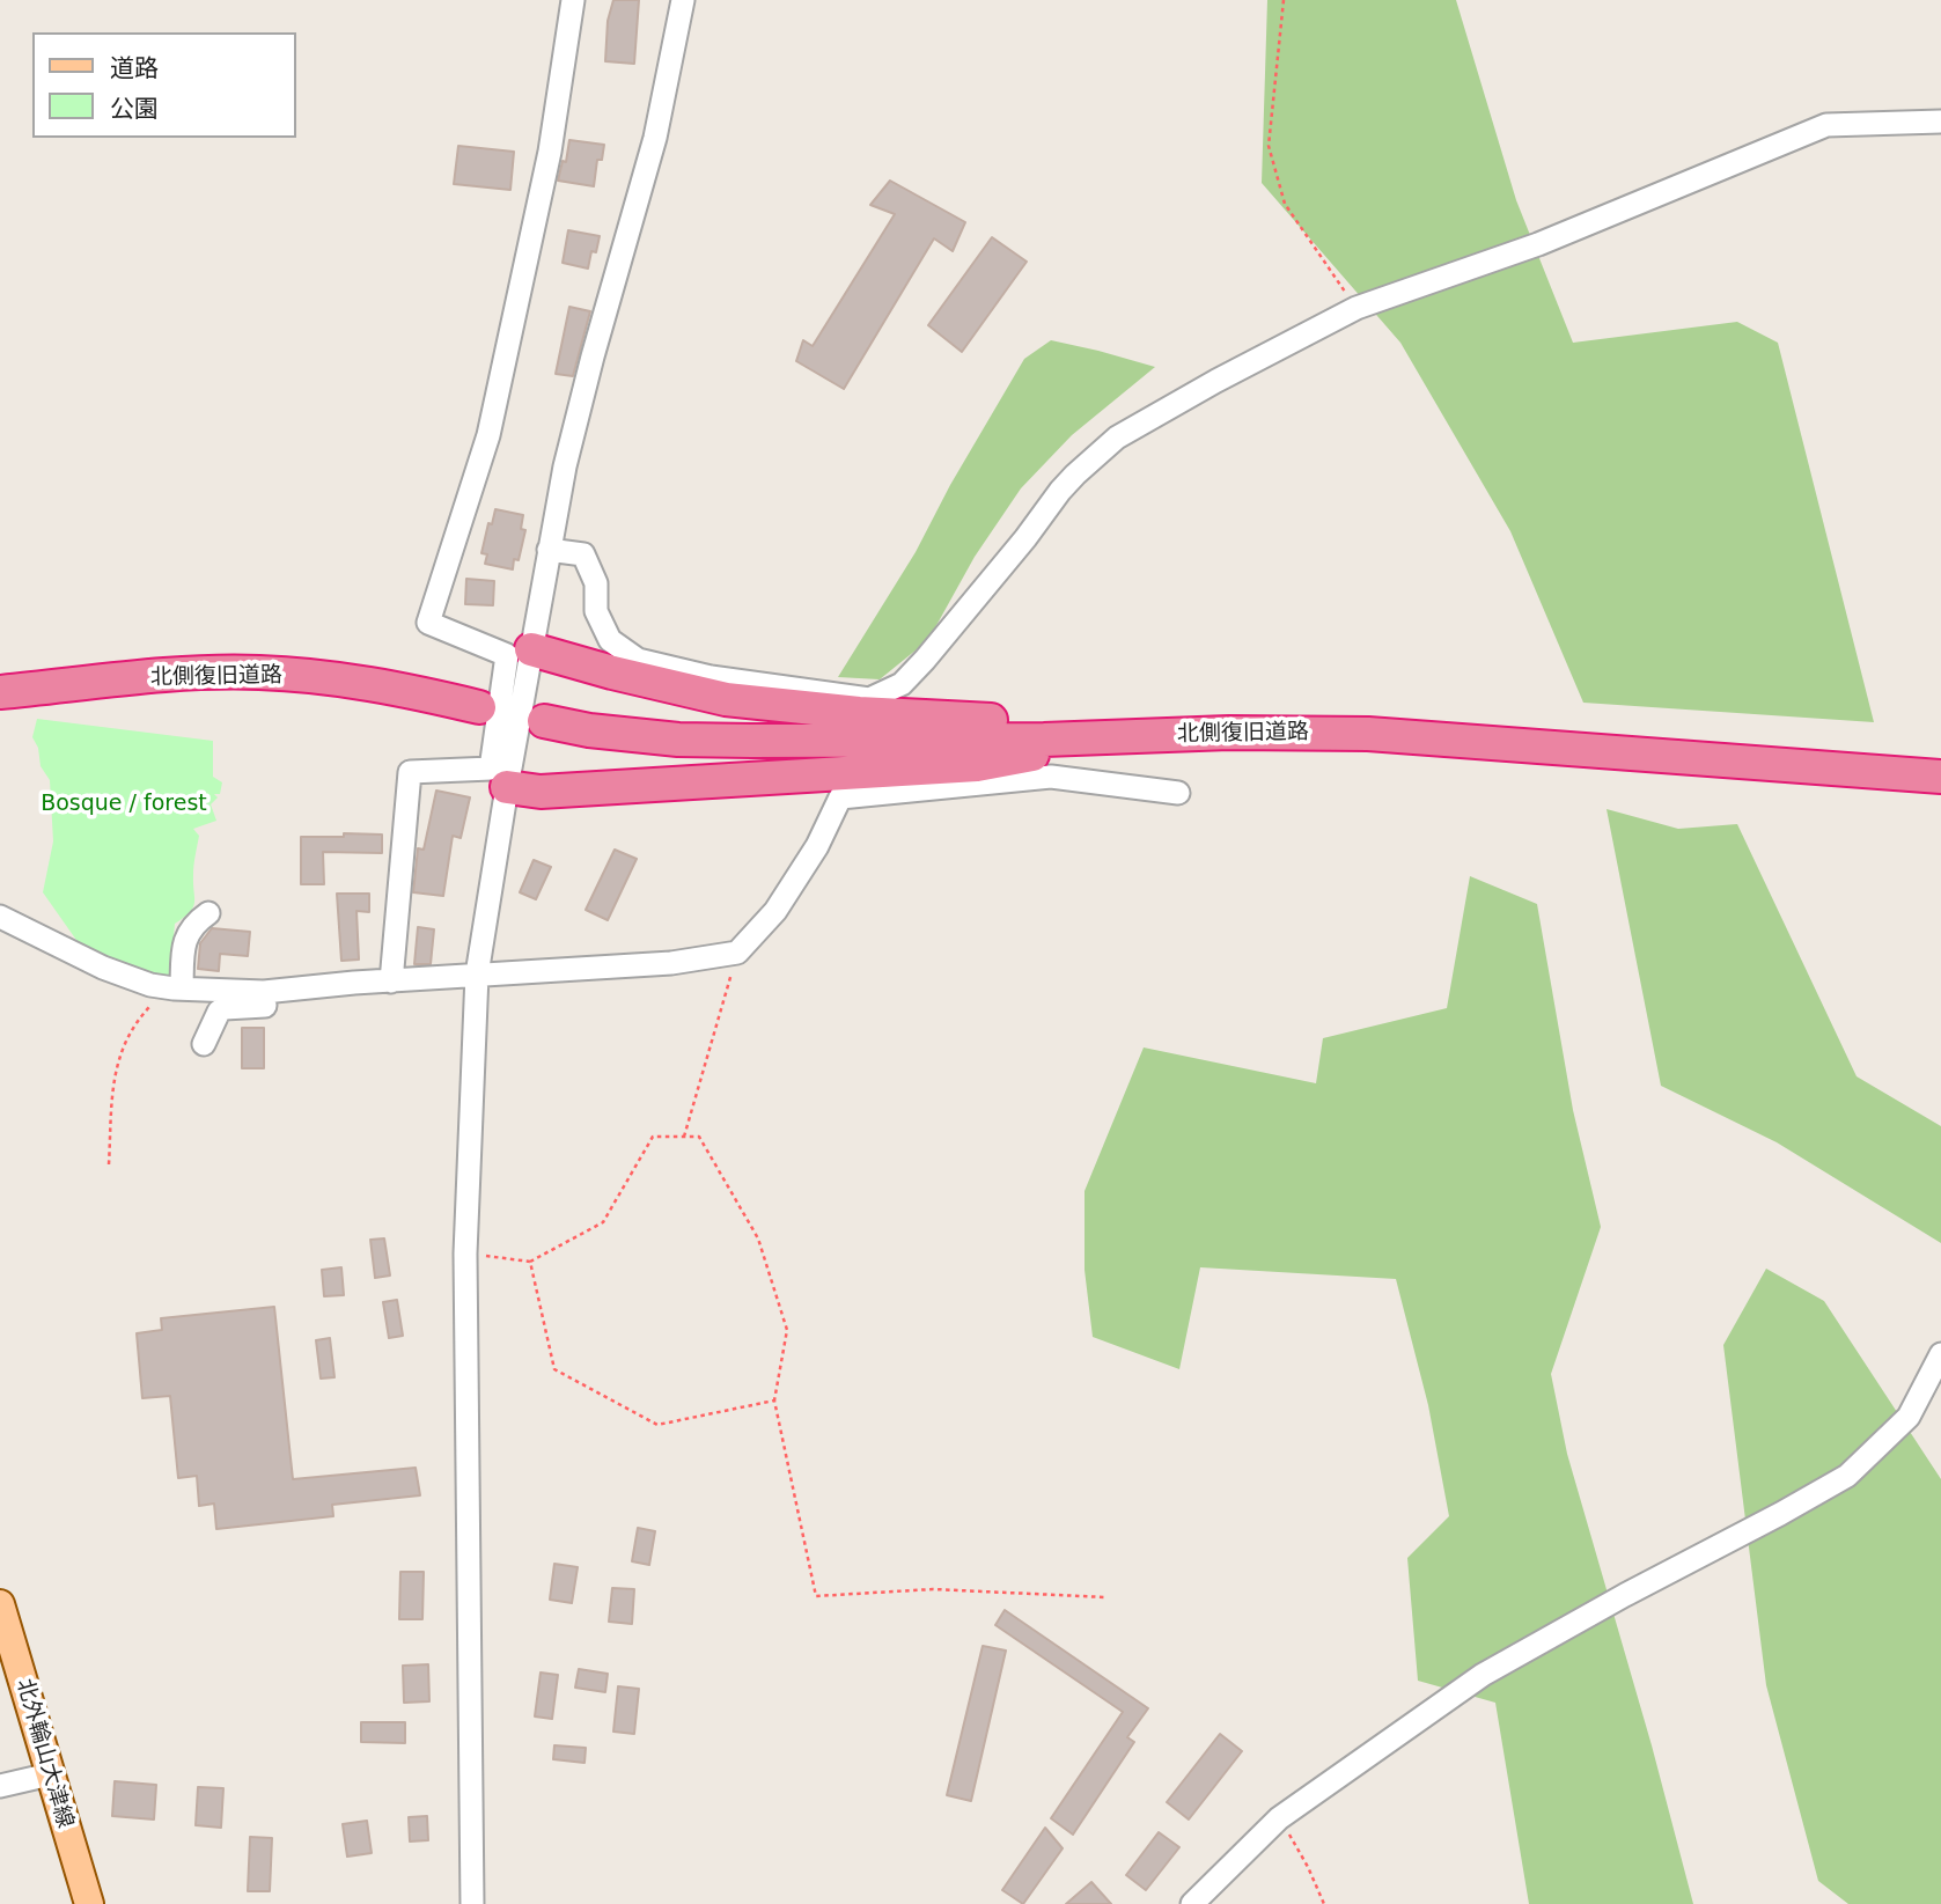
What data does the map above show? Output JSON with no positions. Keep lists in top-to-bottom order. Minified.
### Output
{"streets":{"highway":["北側復旧道路"],"main road":["北外輪山大津線"]},"parks":["Bosque / forest"],"legend":["道路","公園"]}
